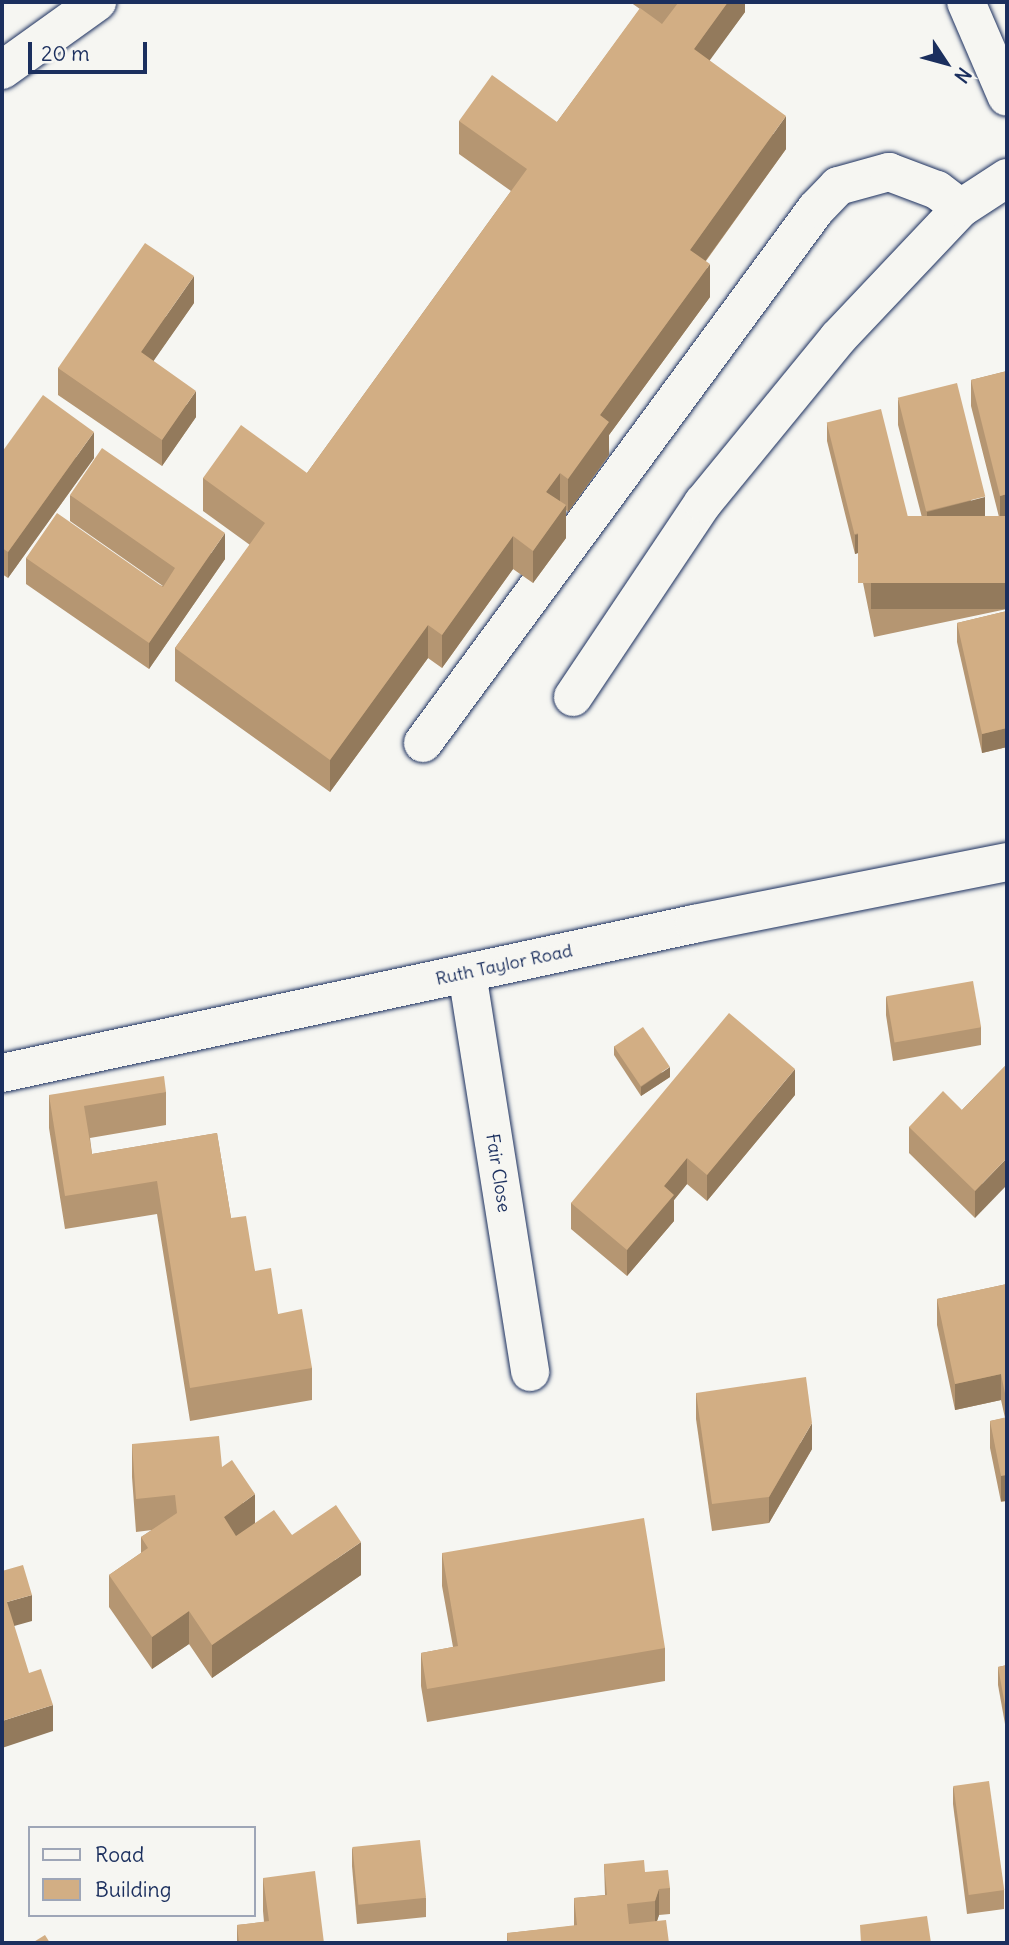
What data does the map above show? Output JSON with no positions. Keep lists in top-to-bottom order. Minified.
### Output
{"streets":{"street":["Ruth Taylor Road","Fair Close"]},"crossings":[["Ruth Taylor Road","Fair Close"]],"legend":["Road","Building"],"scale_bar":"20 m","north":"bottom right"}
